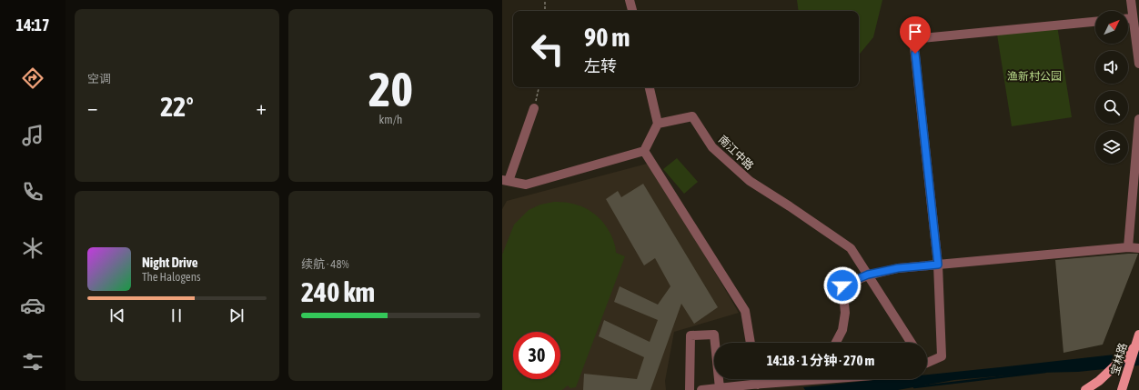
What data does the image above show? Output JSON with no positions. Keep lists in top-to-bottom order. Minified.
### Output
{"streets":{"main road":["宝林路"],"street":["南江中路"]},"parks":["渔新村公园"],"north":"top right","page":{"tabs":"14:17","tile":["空调",["20","km/h"],["续航 · 48%","240 km"]],"turn":["90 m","左转"],"heat":["−","22°","+"],"song":["Night Drive","The Halogens"],"limit":"30","trip":"14:18 · 1 分钟 · 270 m"}}
